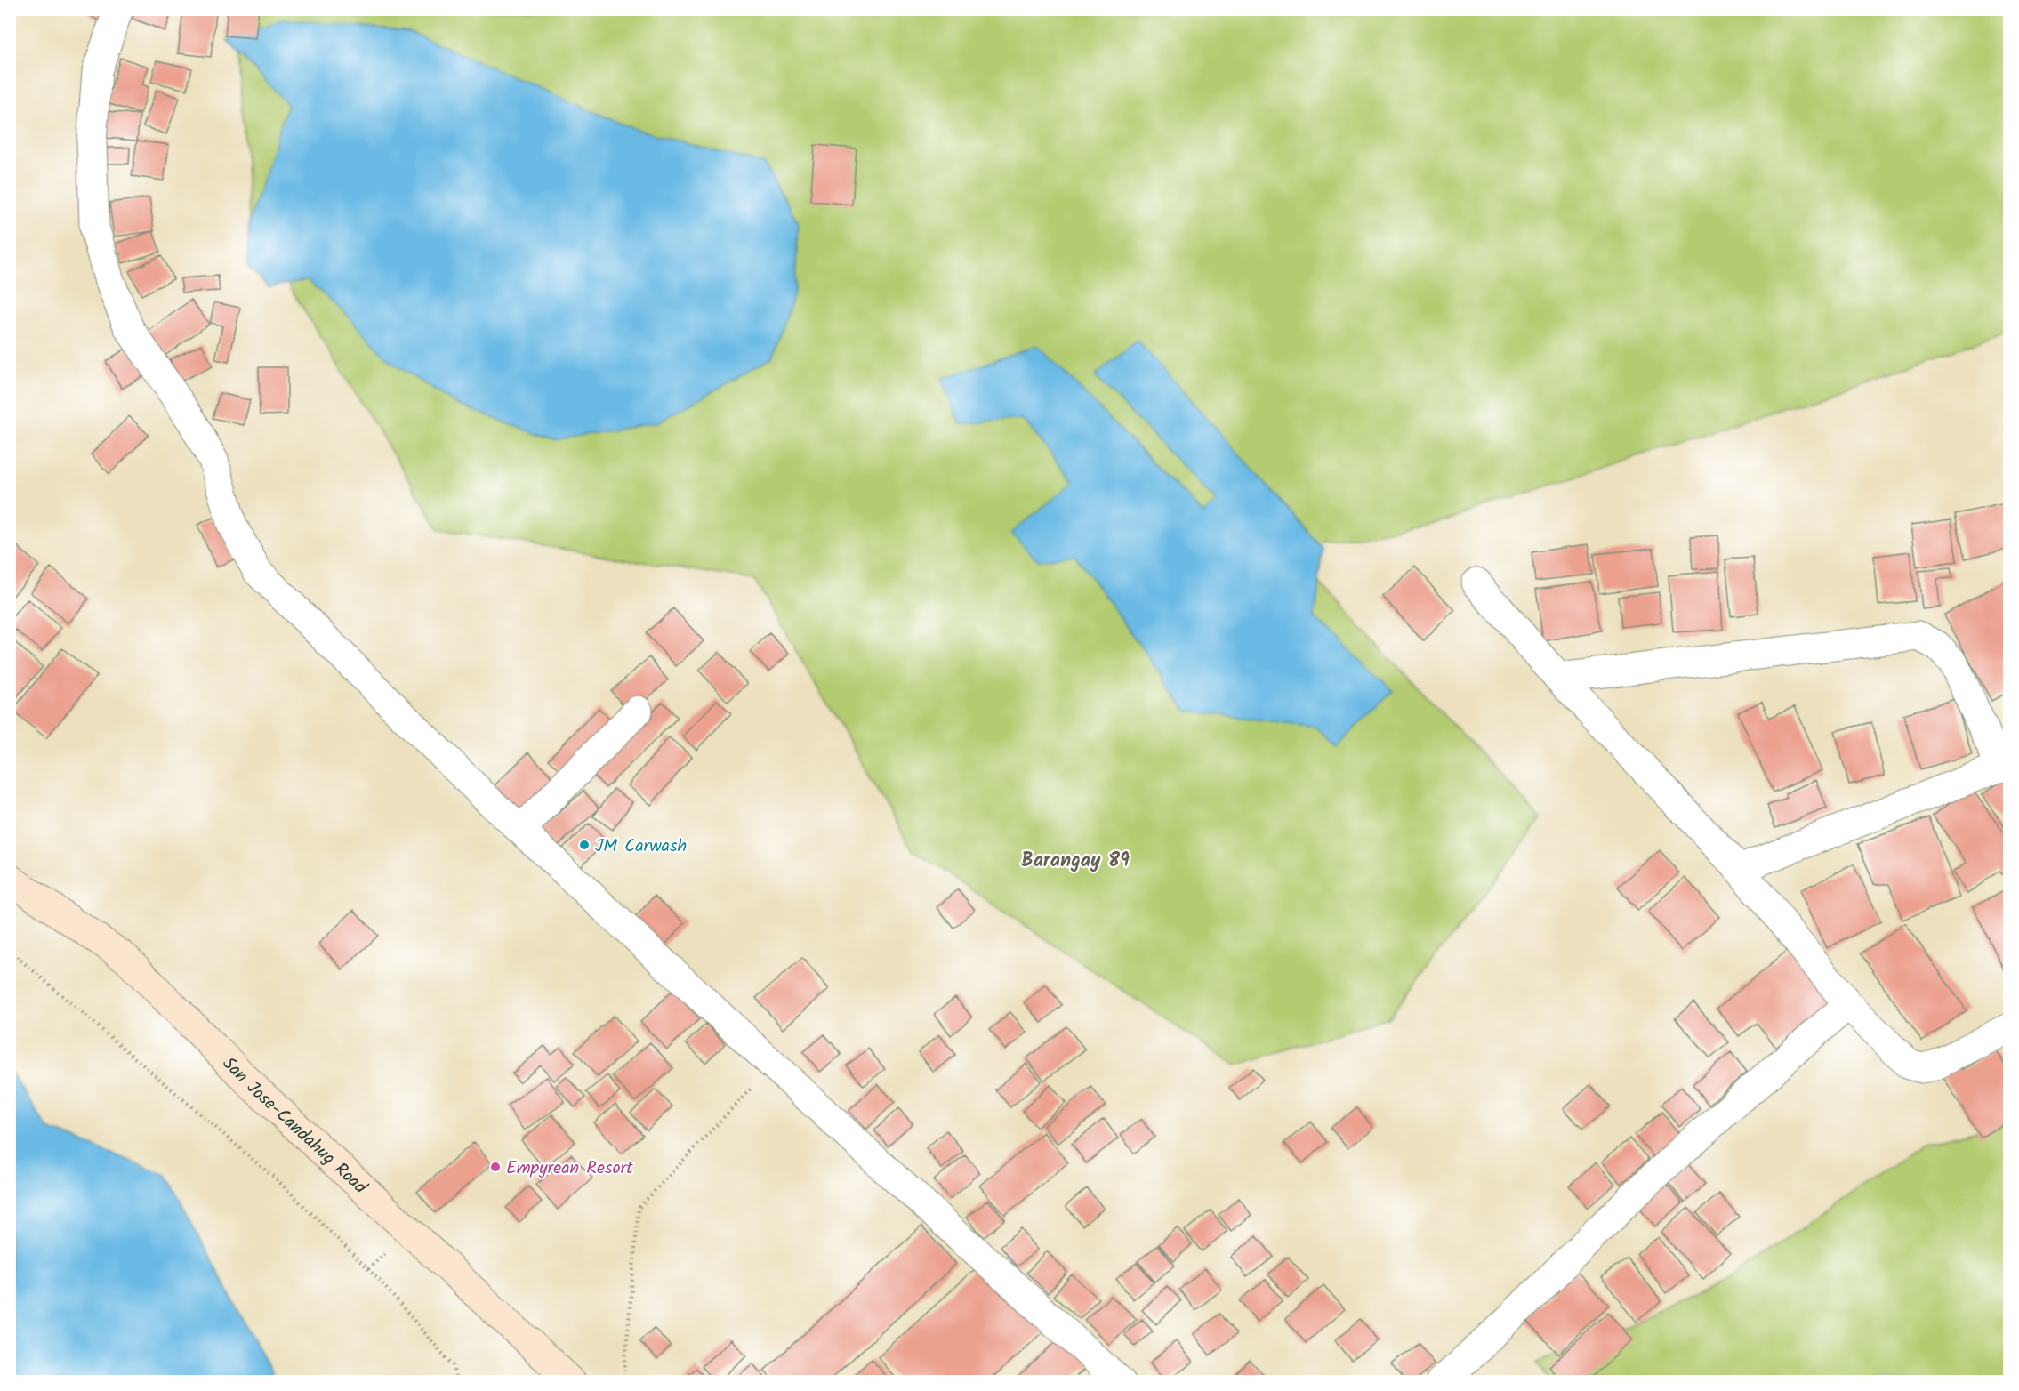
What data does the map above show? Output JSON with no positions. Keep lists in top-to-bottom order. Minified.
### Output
{"streets":{"street":["San Jose-Candahug Road"]},"districts":["Barangay 89"],"places":["JM Carwash","Empyrean Resort"]}
